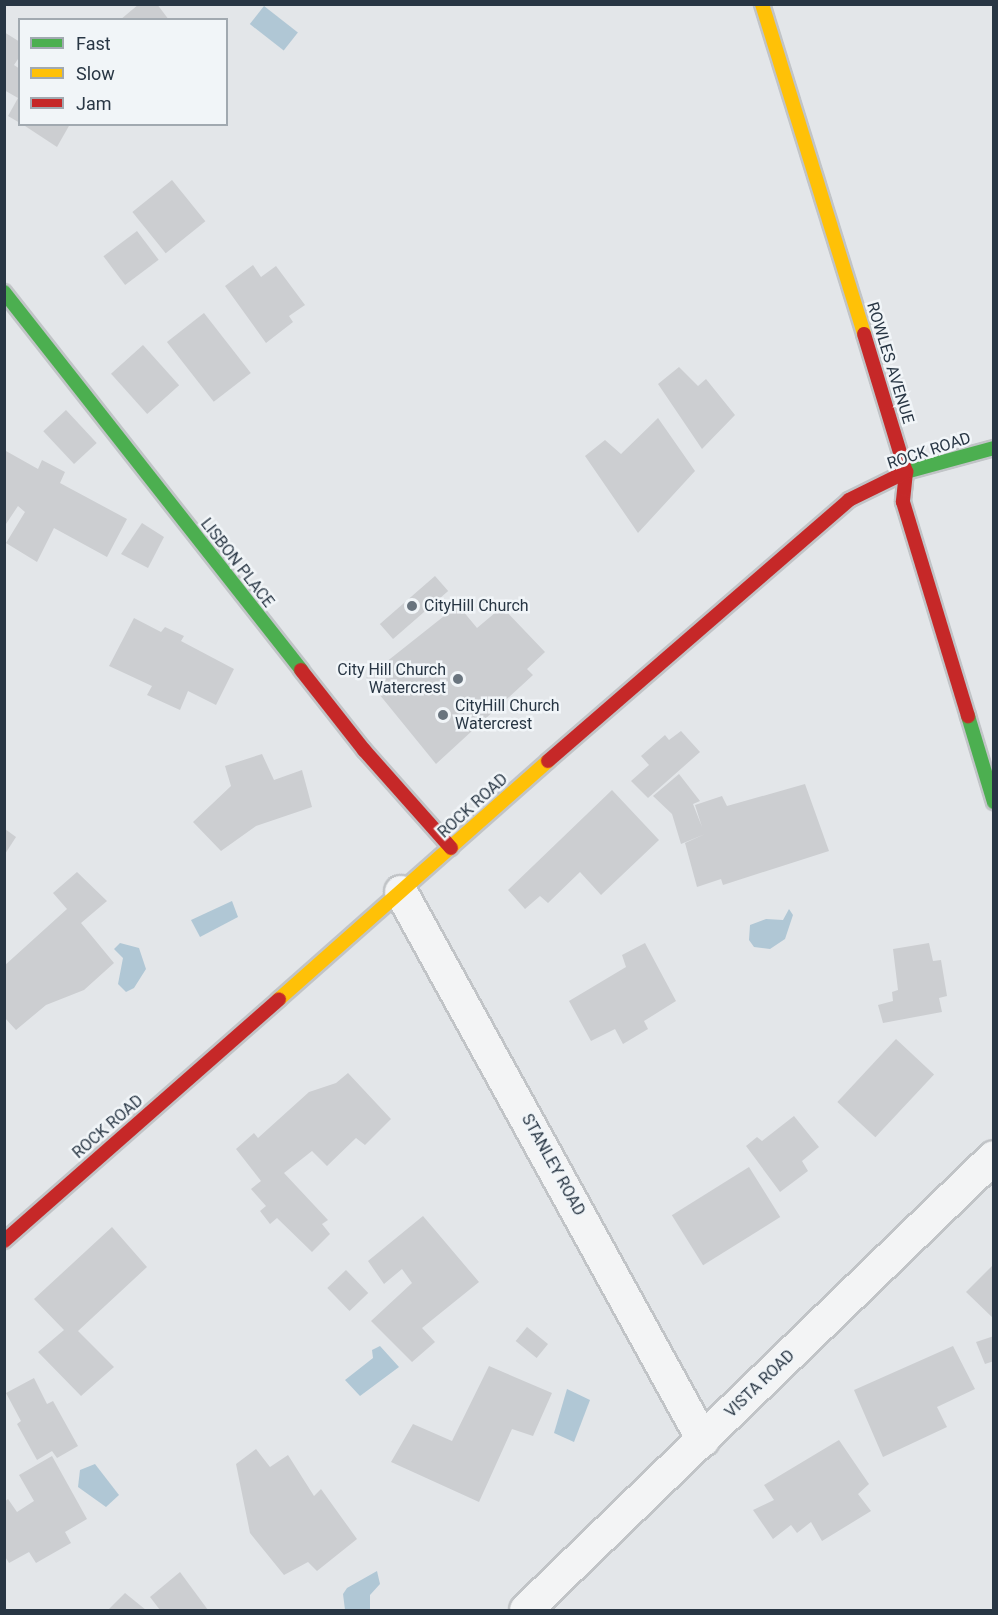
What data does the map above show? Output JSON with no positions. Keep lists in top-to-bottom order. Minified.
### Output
{"streets":{"street":["ROWLES AVENUE","ROCK ROAD","LISBON PLACE","STANLEY ROAD","VISTA ROAD"]},"crossings":[["ROWLES AVENUE","ROCK ROAD"],["ROCK ROAD","LISBON PLACE"],["ROCK ROAD","STANLEY ROAD"],["STANLEY ROAD","VISTA ROAD"]],"places":["CityHill Church","City Hill Church Watercrest","CityHill Church Watercrest"],"legend":["Fast","Slow","Jam"]}
